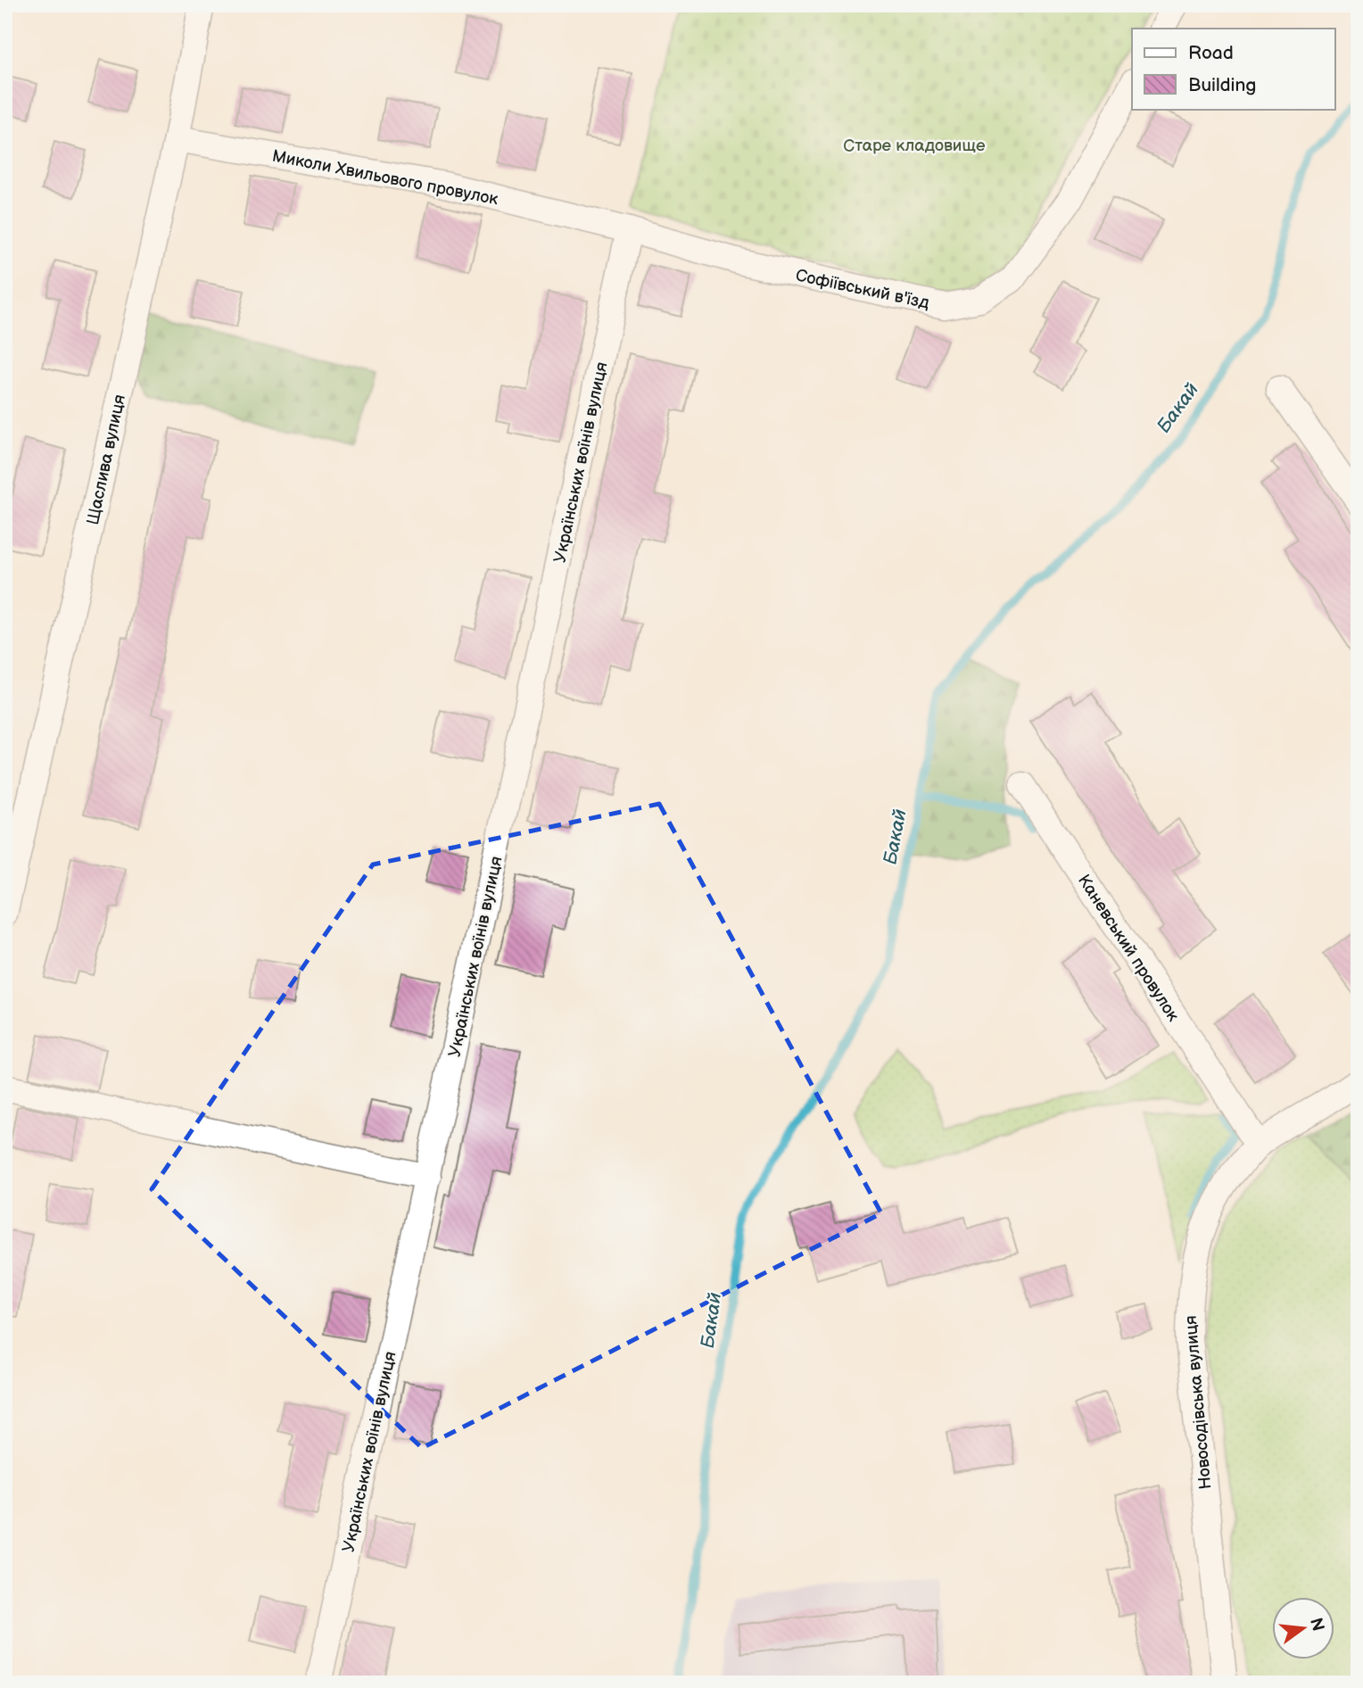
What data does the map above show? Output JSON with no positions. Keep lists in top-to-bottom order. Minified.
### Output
{"streets":{"street":["Миколи Хвильового провулок","Софіївський в'їзд","Щаслива вулиця","Українських воїнів вулиця","Каневський провулок","Новосодівська вулиця"]},"crossings":[["Миколи Хвильового провулок","Софіївський в'їзд"],["Миколи Хвильового провулок","Щаслива вулиця"],["Миколи Хвильового провулок","Українських воїнів вулиця"],["Софіївський в'їзд","Українських воїнів вулиця"],["Каневський провулок","Новосодівська вулиця"]],"water":["Бакай"],"parks":["Старе кладовище"],"legend":["Road","Building"],"north":"right"}
